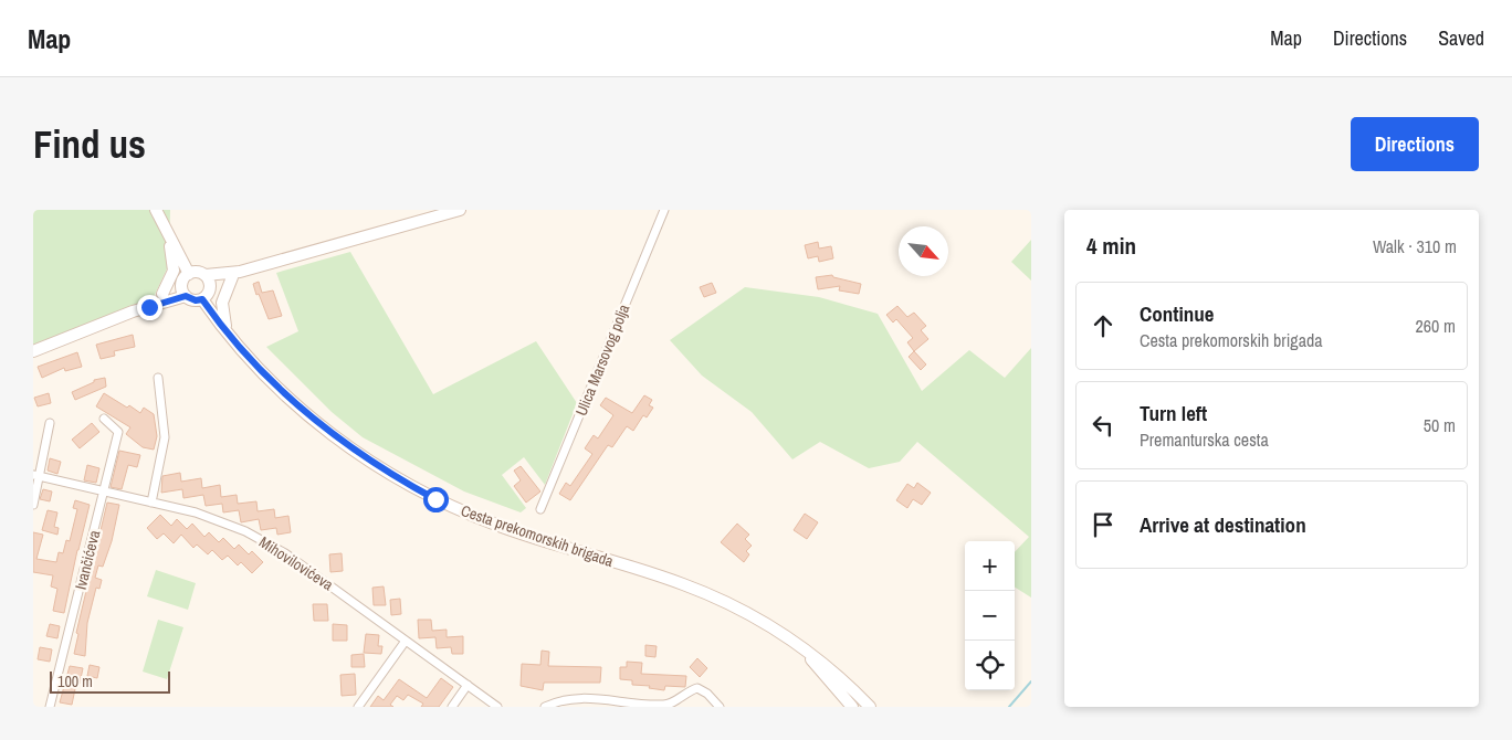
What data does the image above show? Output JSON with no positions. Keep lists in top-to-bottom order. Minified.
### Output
{"streets":{"main road":["Cesta prekomorskih brigada"],"street":["Ulica Marsovog polja","Ivančićeva","Mihovilovićeva"]},"crossings":[["Ivančićeva","Mihovilovićeva"]],"scale_bar":"100 m","north":"bottom right","page":{"header":"Map","nav":["Map","Directions","Saved"],"buttons":"Directions","title":"Find us","heading":["4 min","Walk · 310 m"],"list":[["Continue","Cesta prekomorskih brigada","260 m"],["Turn left","Premanturska cesta","50 m"],"Arrive at destination"],"map_buttons":["+","−"],"scale":"100 m"}}
